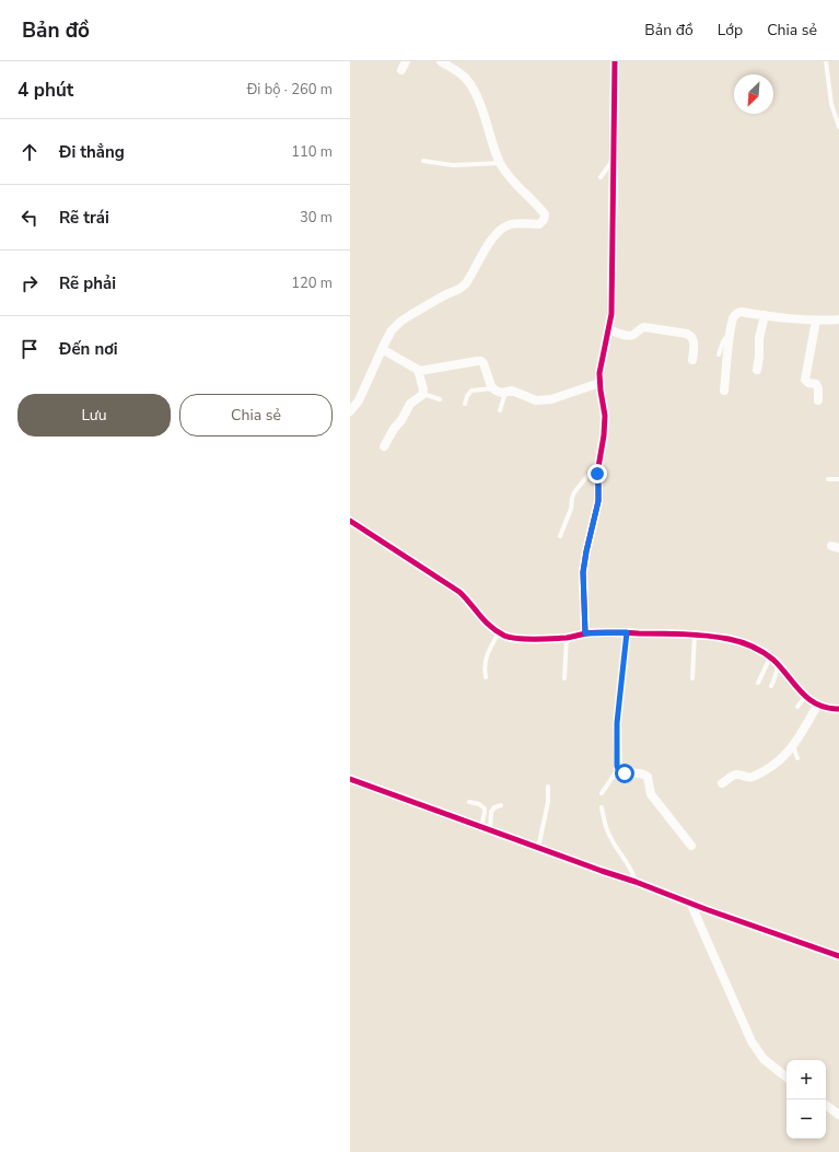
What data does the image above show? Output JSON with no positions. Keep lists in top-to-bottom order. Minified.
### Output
{"north":"bottom left","page":{"header":"Bản đồ","nav":["Bản đồ","Lớp","Chia sẻ"],"heading":["4 phút","Đi bộ · 260 m"],"list":[["Đi thẳng","110 m"],["Rẽ trái","30 m"],["Rẽ phải","120 m"],"Đến nơi"],"buttons":["Lưu","Chia sẻ"],"map_buttons":["+","−"]}}
